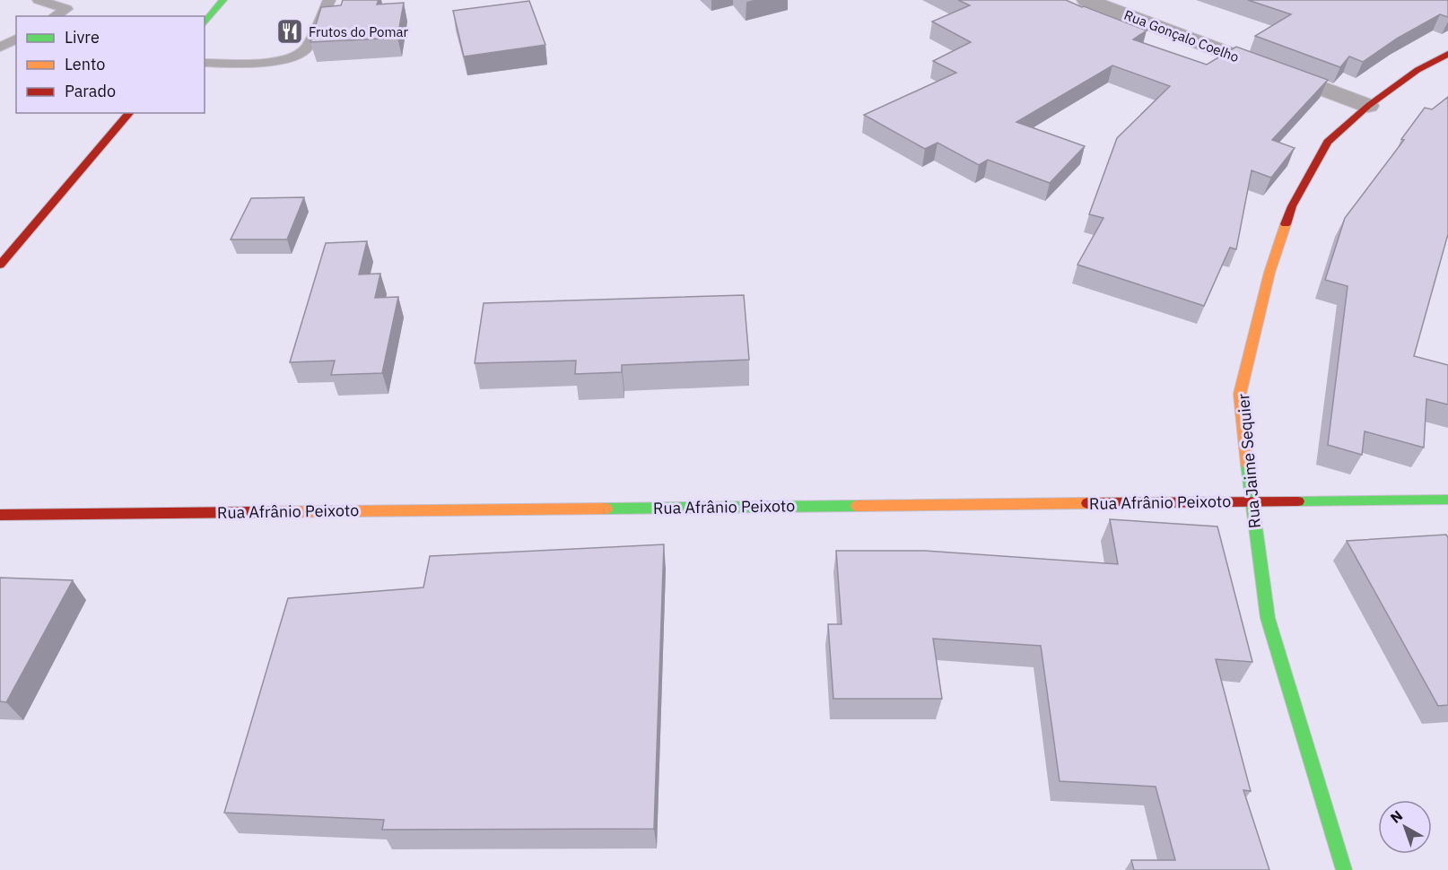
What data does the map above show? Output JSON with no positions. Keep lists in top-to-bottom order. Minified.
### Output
{"streets":{"street":["Rua Gonçalo Coelho","Rua Jaime Sequier","Rua Afrânio Peixoto"]},"crossings":[["Rua Gonçalo Coelho","Rua Jaime Sequier"],["Rua Jaime Sequier","Rua Afrânio Peixoto"]],"places":{"restaurant":["Frutos do Pomar"]},"legend":["Livre","Lento","Parado"],"north":"top left"}
